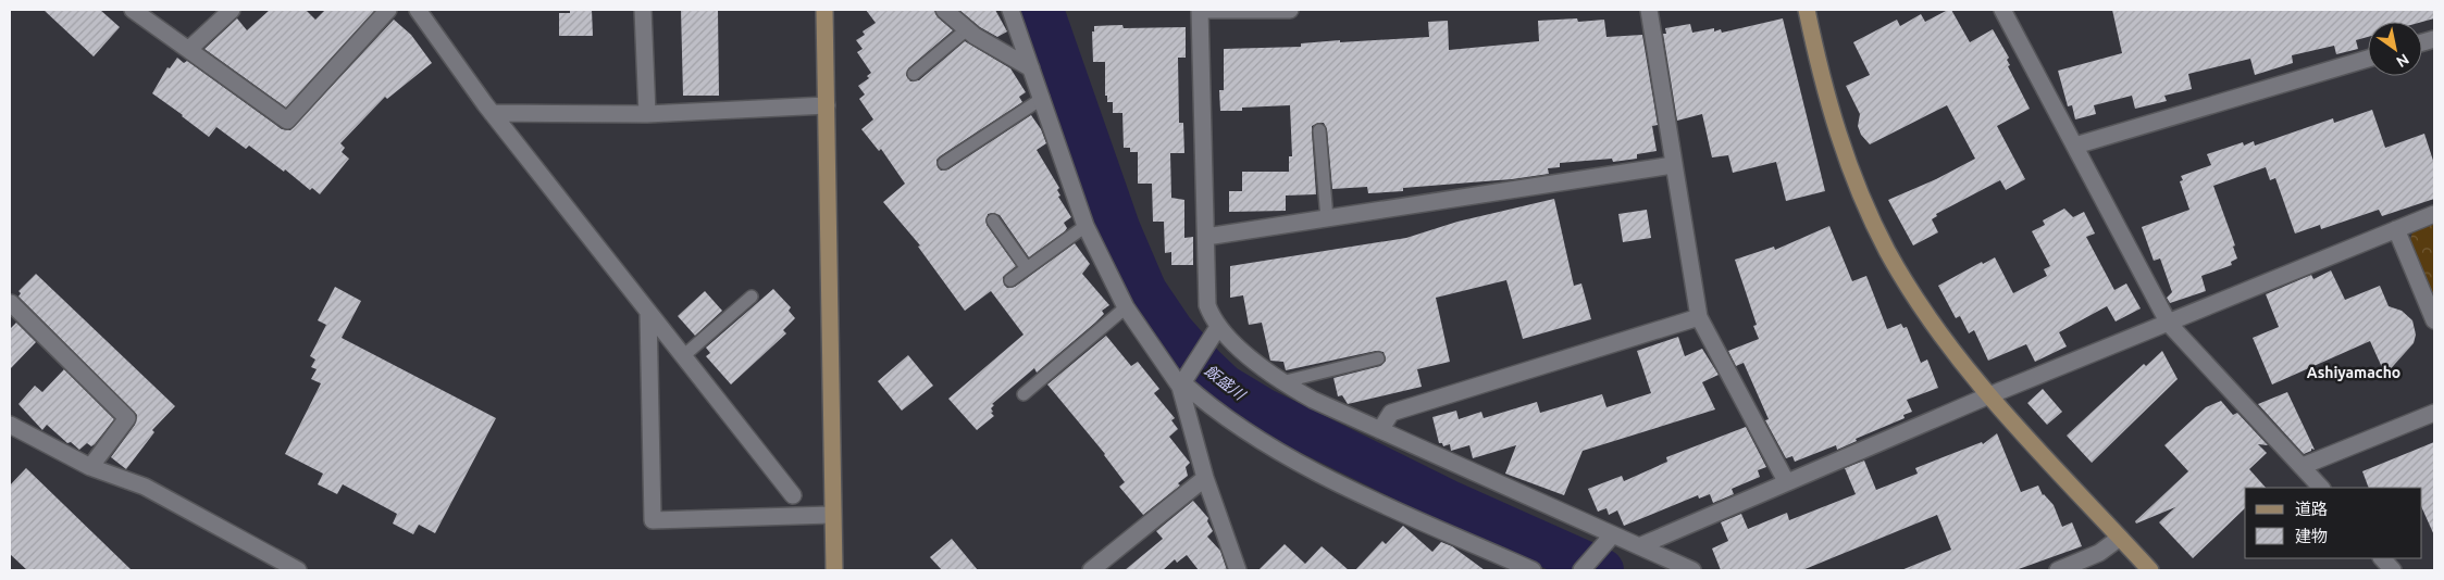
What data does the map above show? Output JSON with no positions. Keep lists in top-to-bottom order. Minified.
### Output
{"districts":["Ashiyamacho"],"water":["飯盛川"],"legend":["道路","建物"],"north":"bottom right"}
